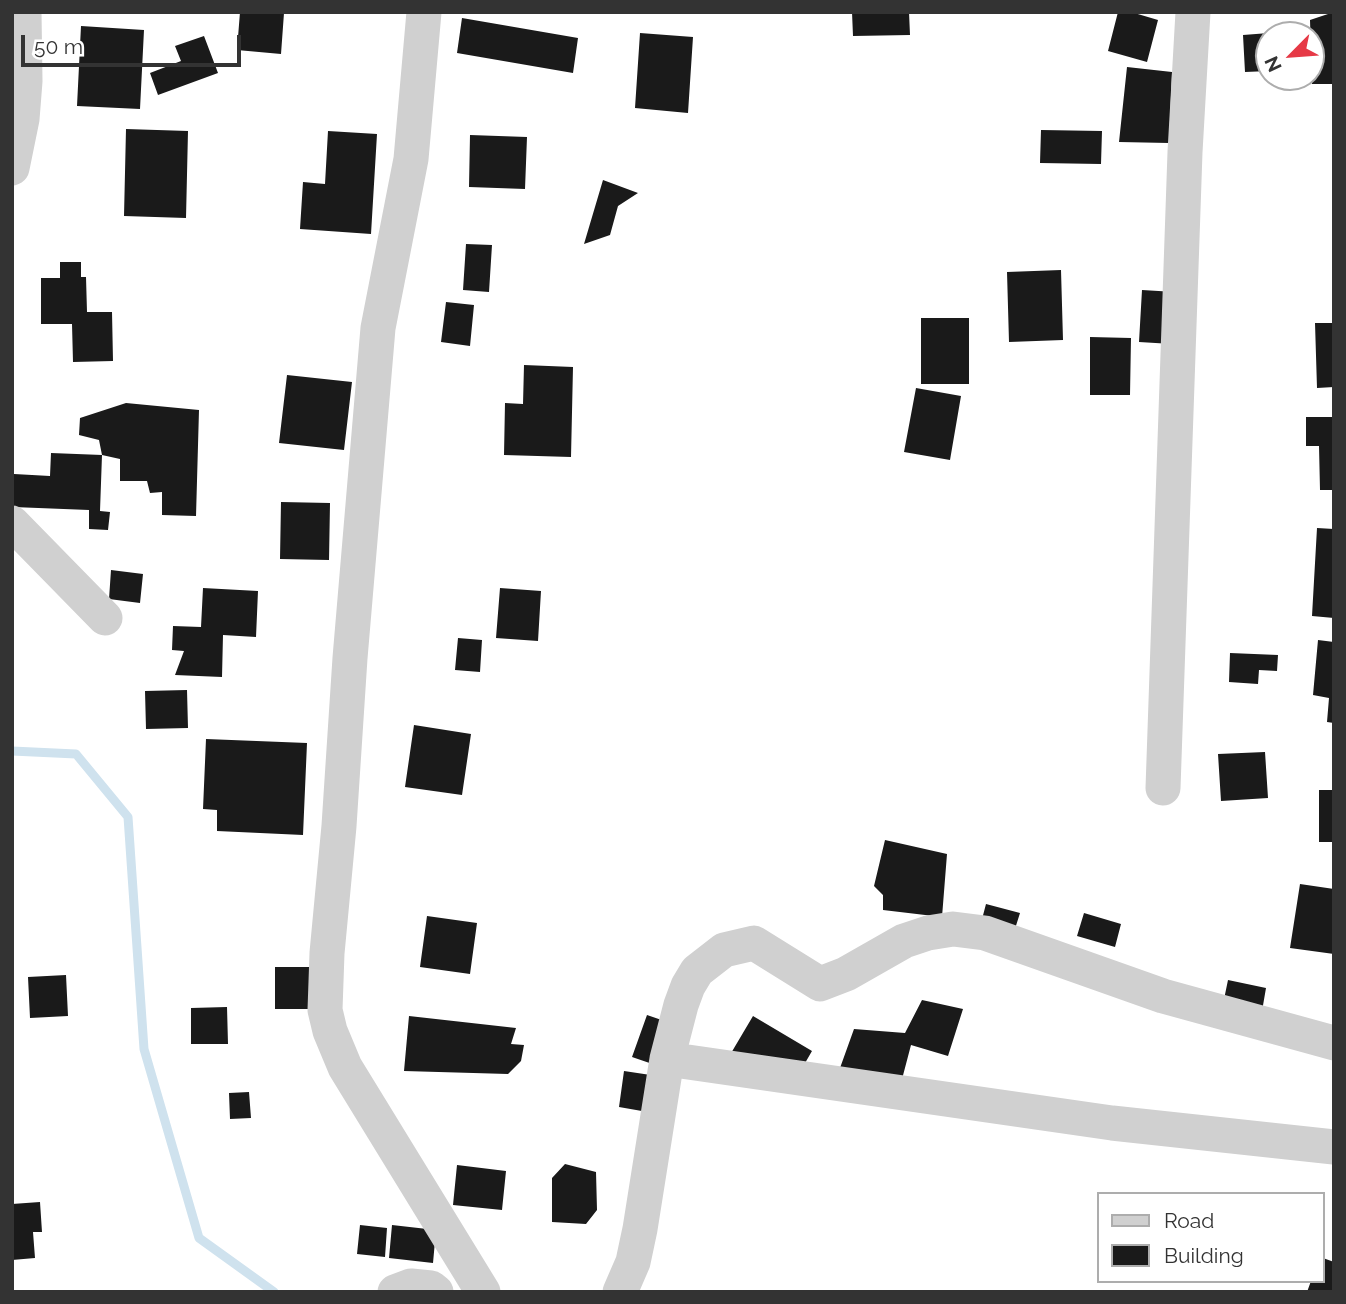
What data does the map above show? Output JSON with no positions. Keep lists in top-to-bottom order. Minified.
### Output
{"legend":["Road","Building"],"scale_bar":"50 m","north":"bottom left"}
